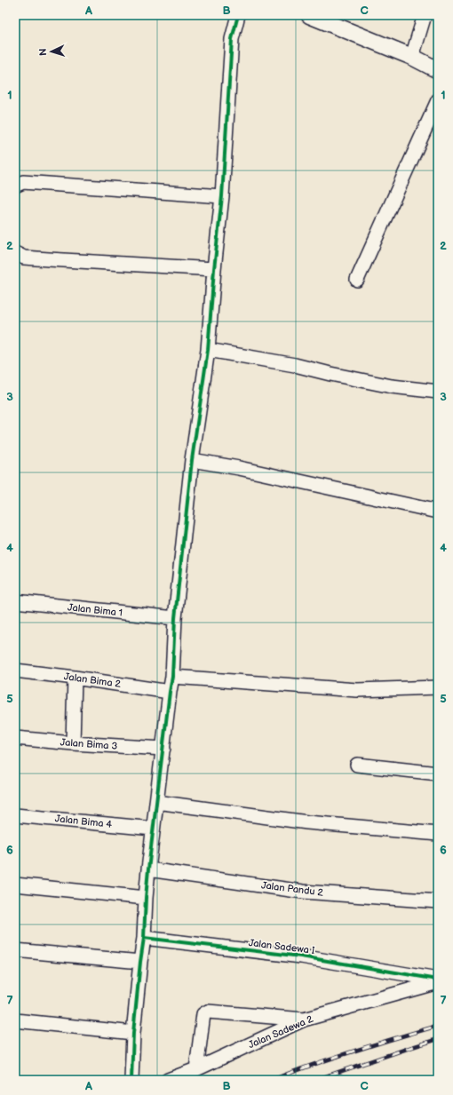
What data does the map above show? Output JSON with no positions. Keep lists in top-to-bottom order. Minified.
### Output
{"streets":{"street":["Jalan Bima 1","Jalan Bima 2","Jalan Bima 3","Jalan Bima 4","Jalan Pandu 2","Jalan Sadewa I","Jalan Sadewa 2"]},"north":"left","grid":{"columns":["A","B","C"],"rows":["1","2","3","4","5","6","7"]}}
